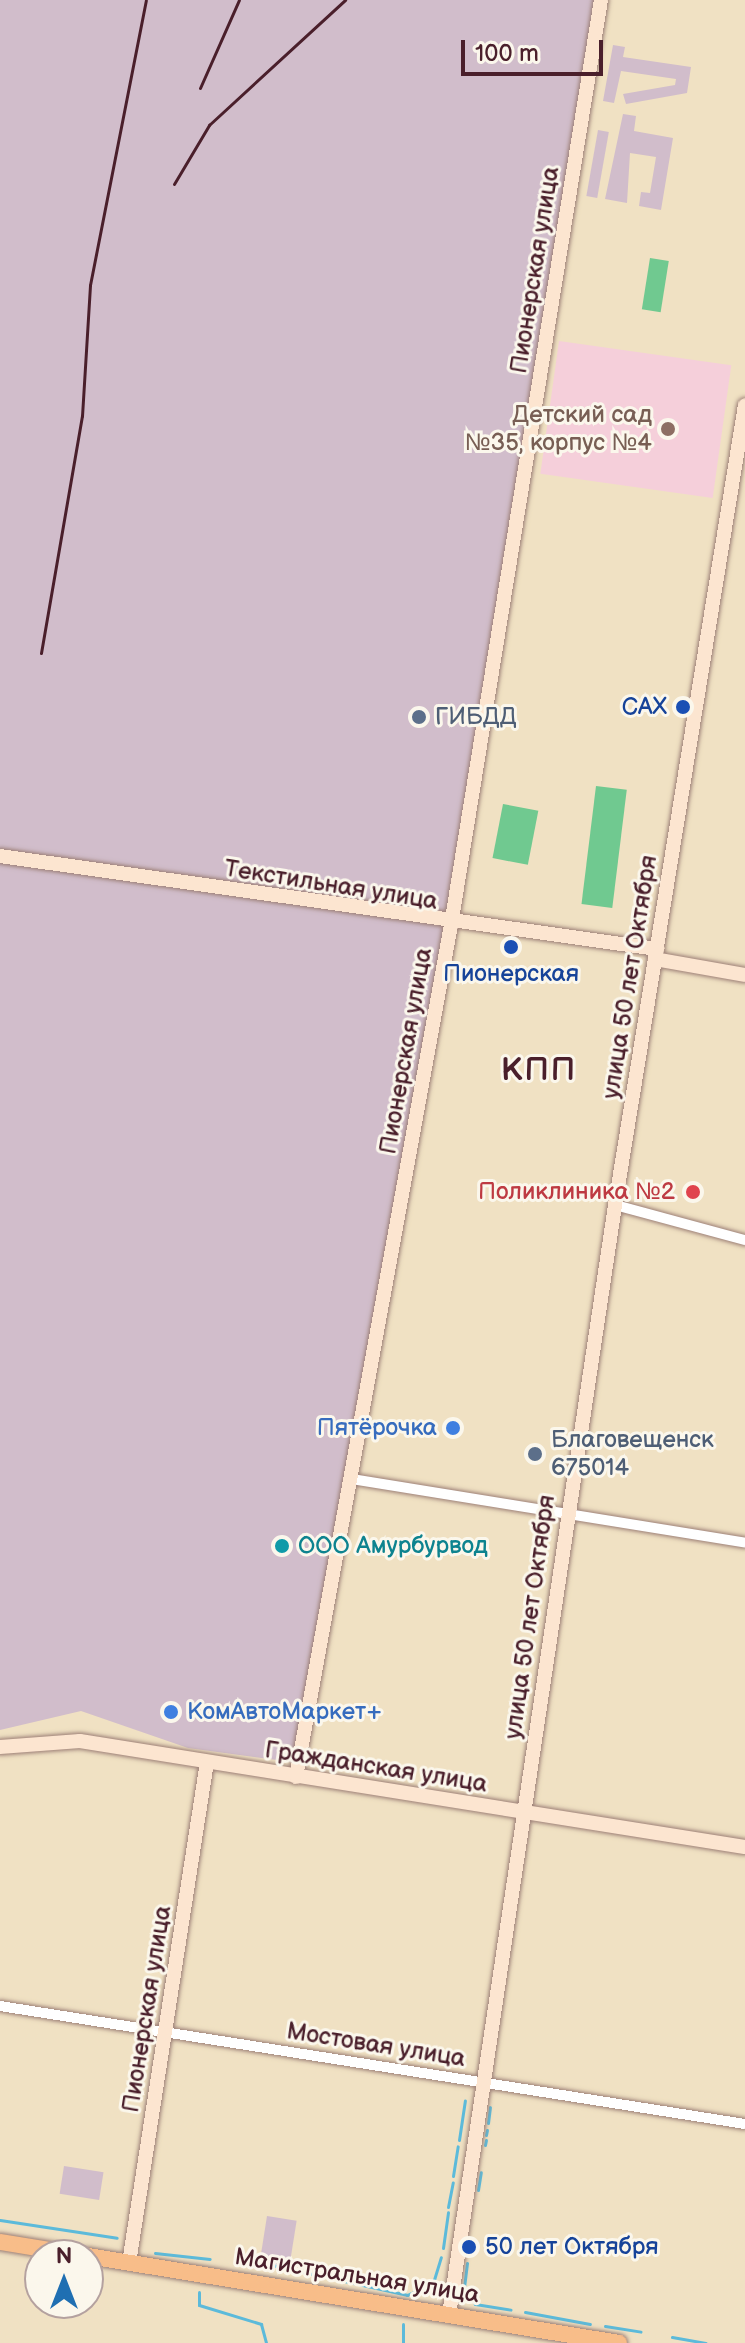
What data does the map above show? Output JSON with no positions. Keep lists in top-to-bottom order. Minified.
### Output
{"streets":{"main road":["Магистральная улица"],"street":["Пионерская улица","Текстильная улица","улица 50 лет Октября","Гражданская улица","Мостовая улица"]},"crossings":[["Пионерская улица","Текстильная улица"],["Пионерская улица","Гражданская улица"],["Пионерская улица","Мостовая улица"],["Пионерская улица","Магистральная улица"],["Текстильная улица","улица 50 лет Октября"],["улица 50 лет Октября","Гражданская улица"],["улица 50 лет Октября","Мостовая улица"],["улица 50 лет Октября","Магистральная улица"]],"districts":["КПП"],"places":["Детский сад №35, корпус №4","САХ","ГИБДД","Пионерская","Поликлиника №2","Пятёрочка","Благовещенск 675014","ООО Амурбурвод","КомАвтоМаркет+","50 лет Октября"],"scale_bar":"100 m","north":"top"}
